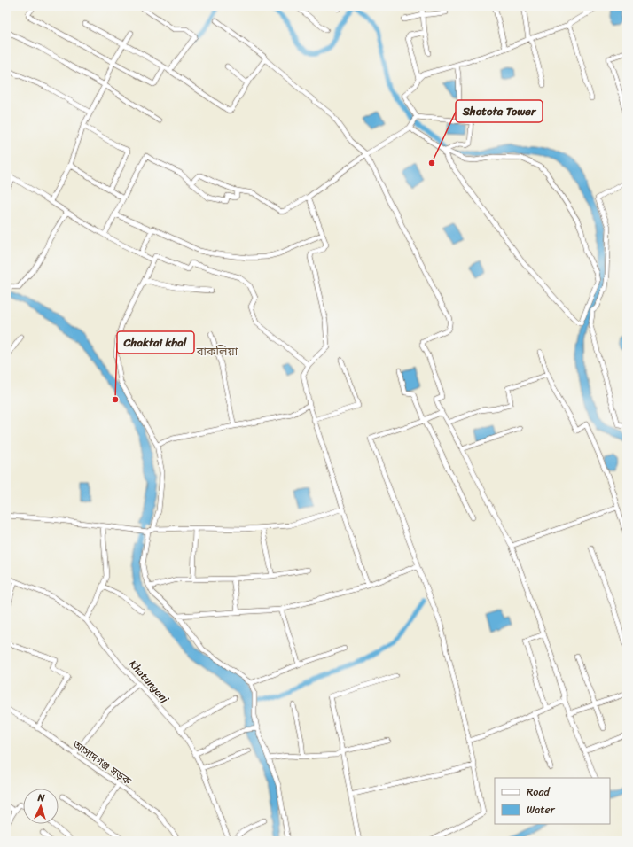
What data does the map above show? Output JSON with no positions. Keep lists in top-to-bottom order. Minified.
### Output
{"streets":{"street":["Khatunganj","আসাদগঞ্জ সড়ক"]},"districts":["বাকলিয়া"],"places":["Shotota Tower","Chaktai khal"],"legend":["Road","Water"],"north":"top"}
